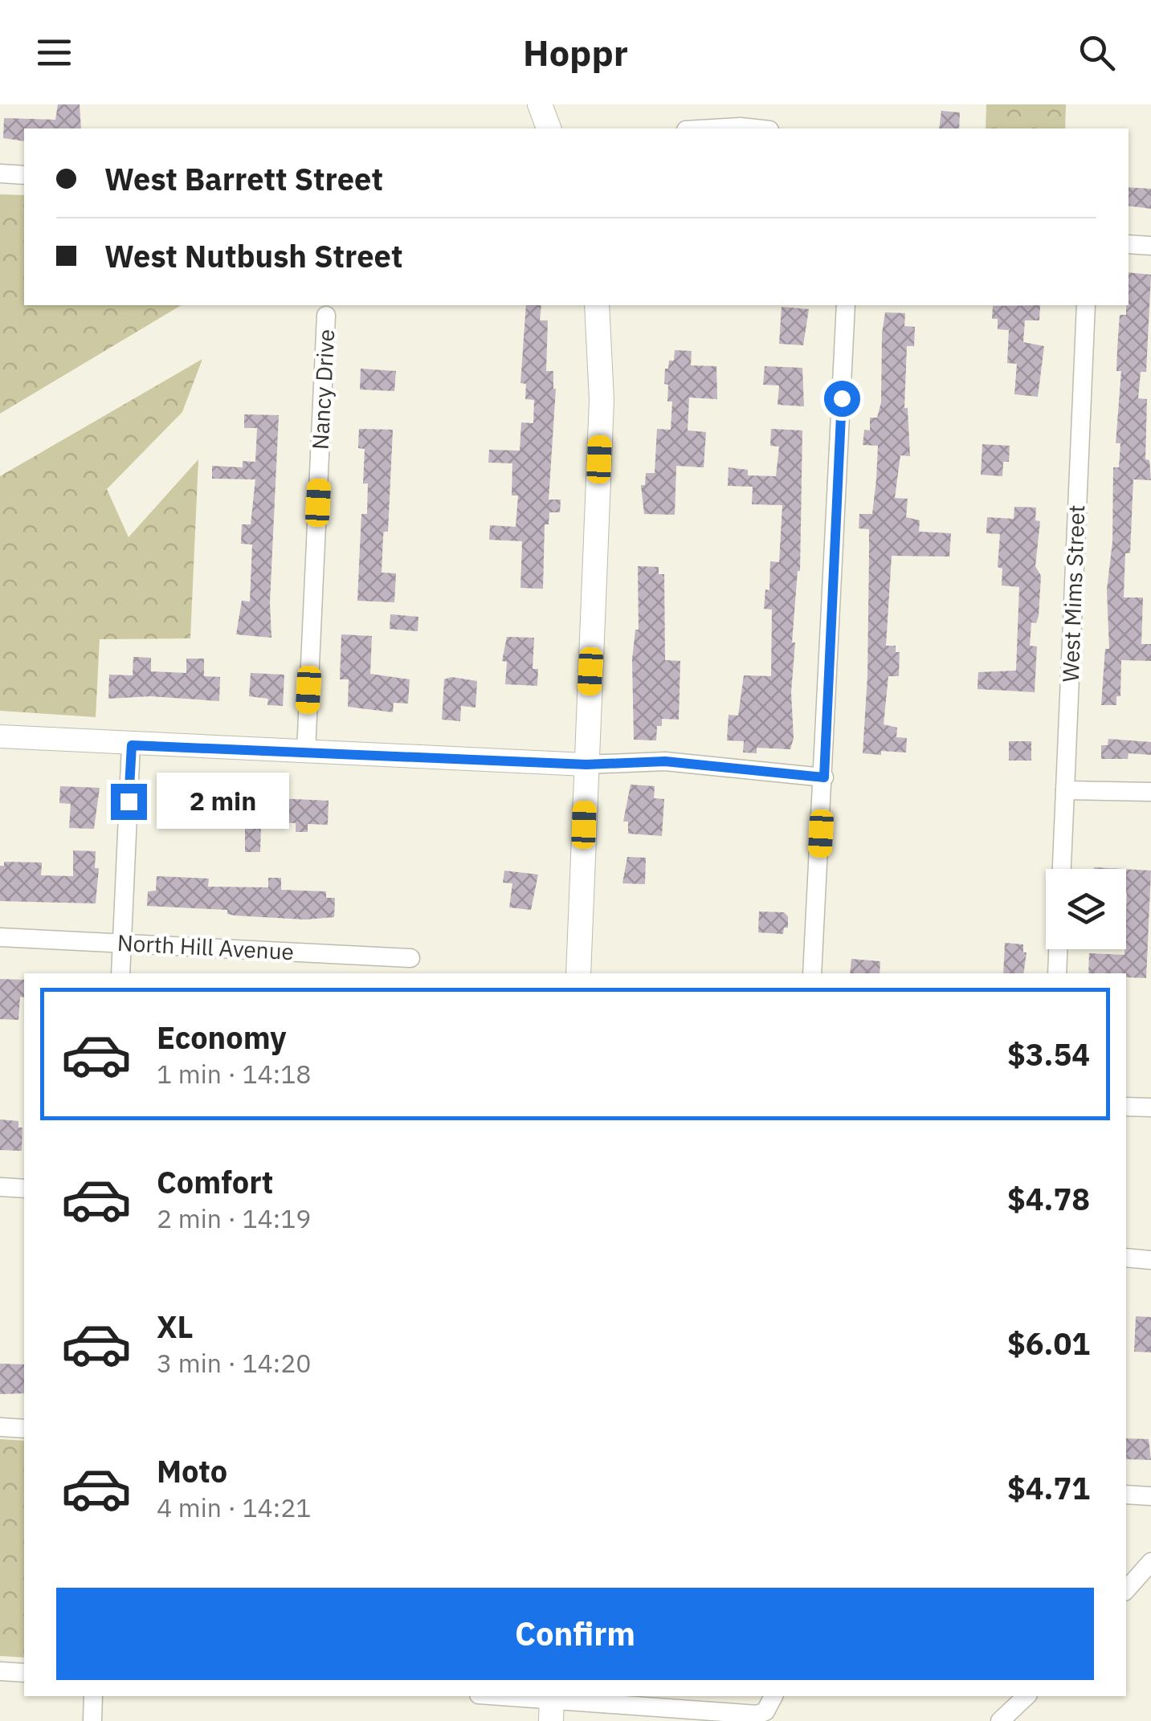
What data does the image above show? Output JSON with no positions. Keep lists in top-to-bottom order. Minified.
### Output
{"streets":{"street":["Nancy Drive","West Mims Street","North Hill Avenue"]},"page":{"header":"Hoppr","banner":["West Barrett Street","West Nutbush Street"],"bubble":"2 min","list":[{"name":"Economy","note":"1 min · 14:18","value":"$3.54"},{"name":"Comfort","note":"2 min · 14:19","value":"$4.78"},{"name":"XL","note":"3 min · 14:20","value":"$6.01"},{"name":"Moto","note":"4 min · 14:21","value":"$4.71"}],"buttons":"Confirm"}}
